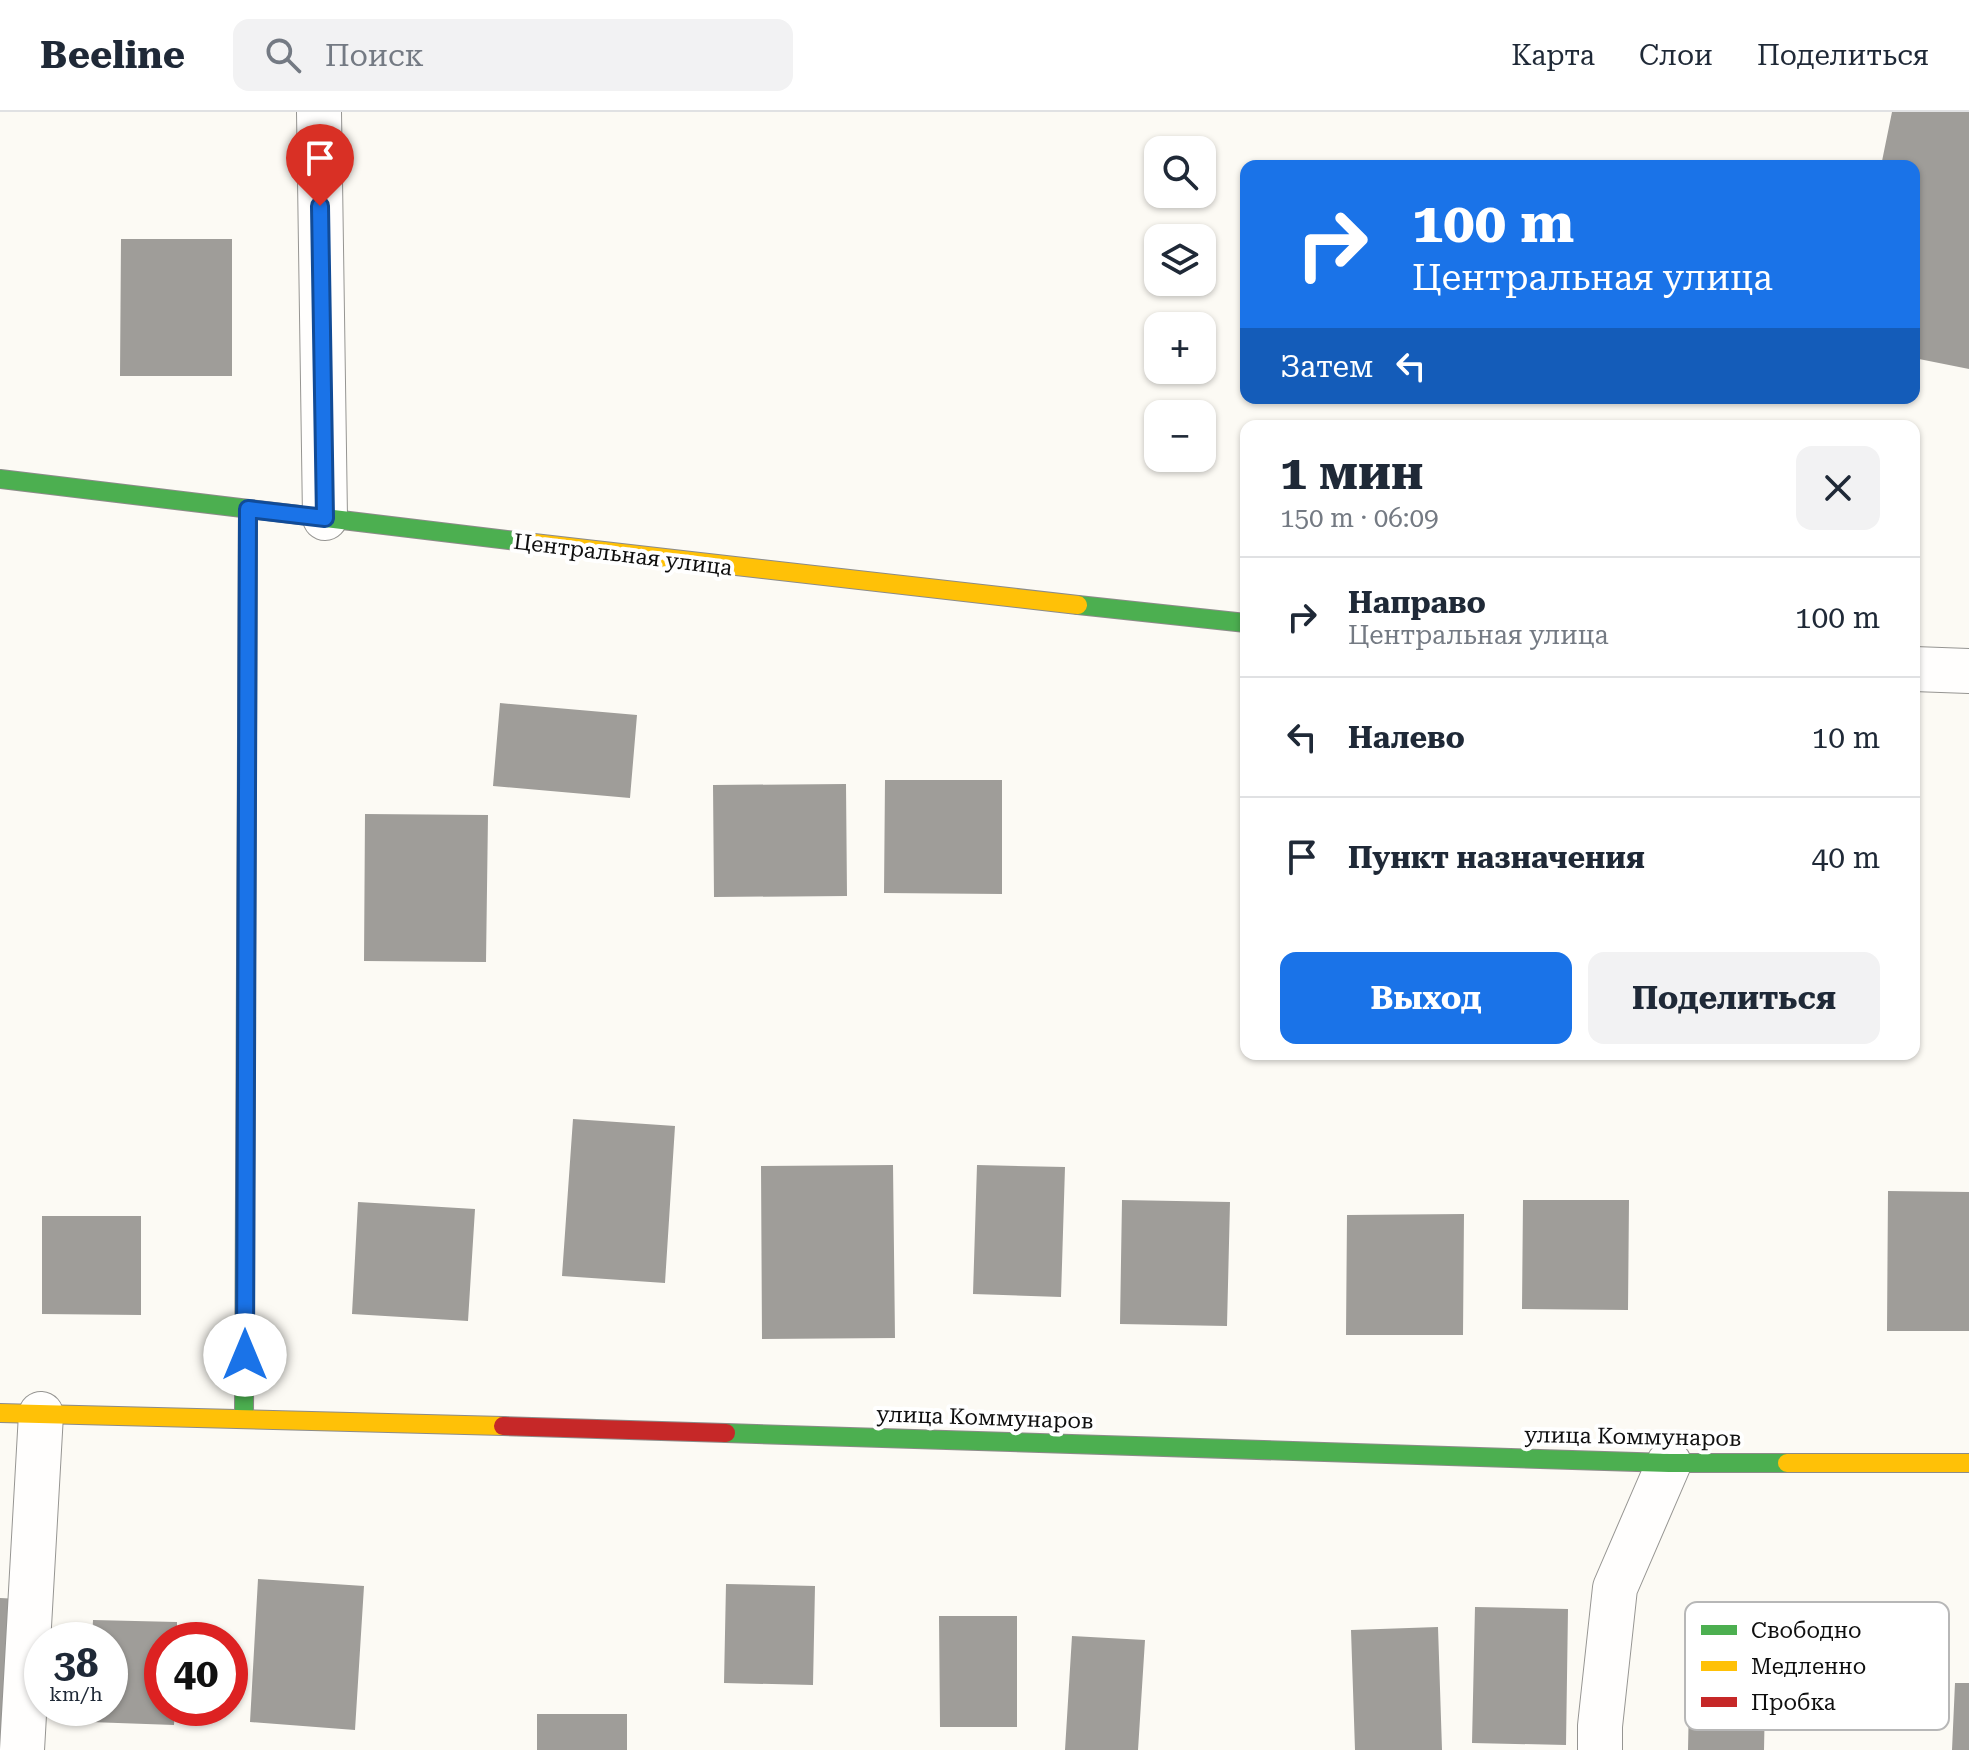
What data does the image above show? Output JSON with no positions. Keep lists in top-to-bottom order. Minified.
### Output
{"streets":{"street":["Центральная улица","улица Коммунаров"]},"legend":["Свободно","Медленно","Пробка"],"page":{"header":"Beeline","search":"Поиск","nav":["Карта","Слои","Поделиться"],"map_buttons":["+","−"],"turn":["100 m","Центральная улица"],"then":"Затем","heading":["1 мин","150 m · 06:09"],"list":[{"name":"Направо","note":"Центральная улица","value":"100 m"},{"name":"Налево","value":"10 m"},{"name":"Пункт назначения","value":"40 m"}],"buttons":["Выход","Поделиться"],"speed":"38 km/h","limit":"40"}}
